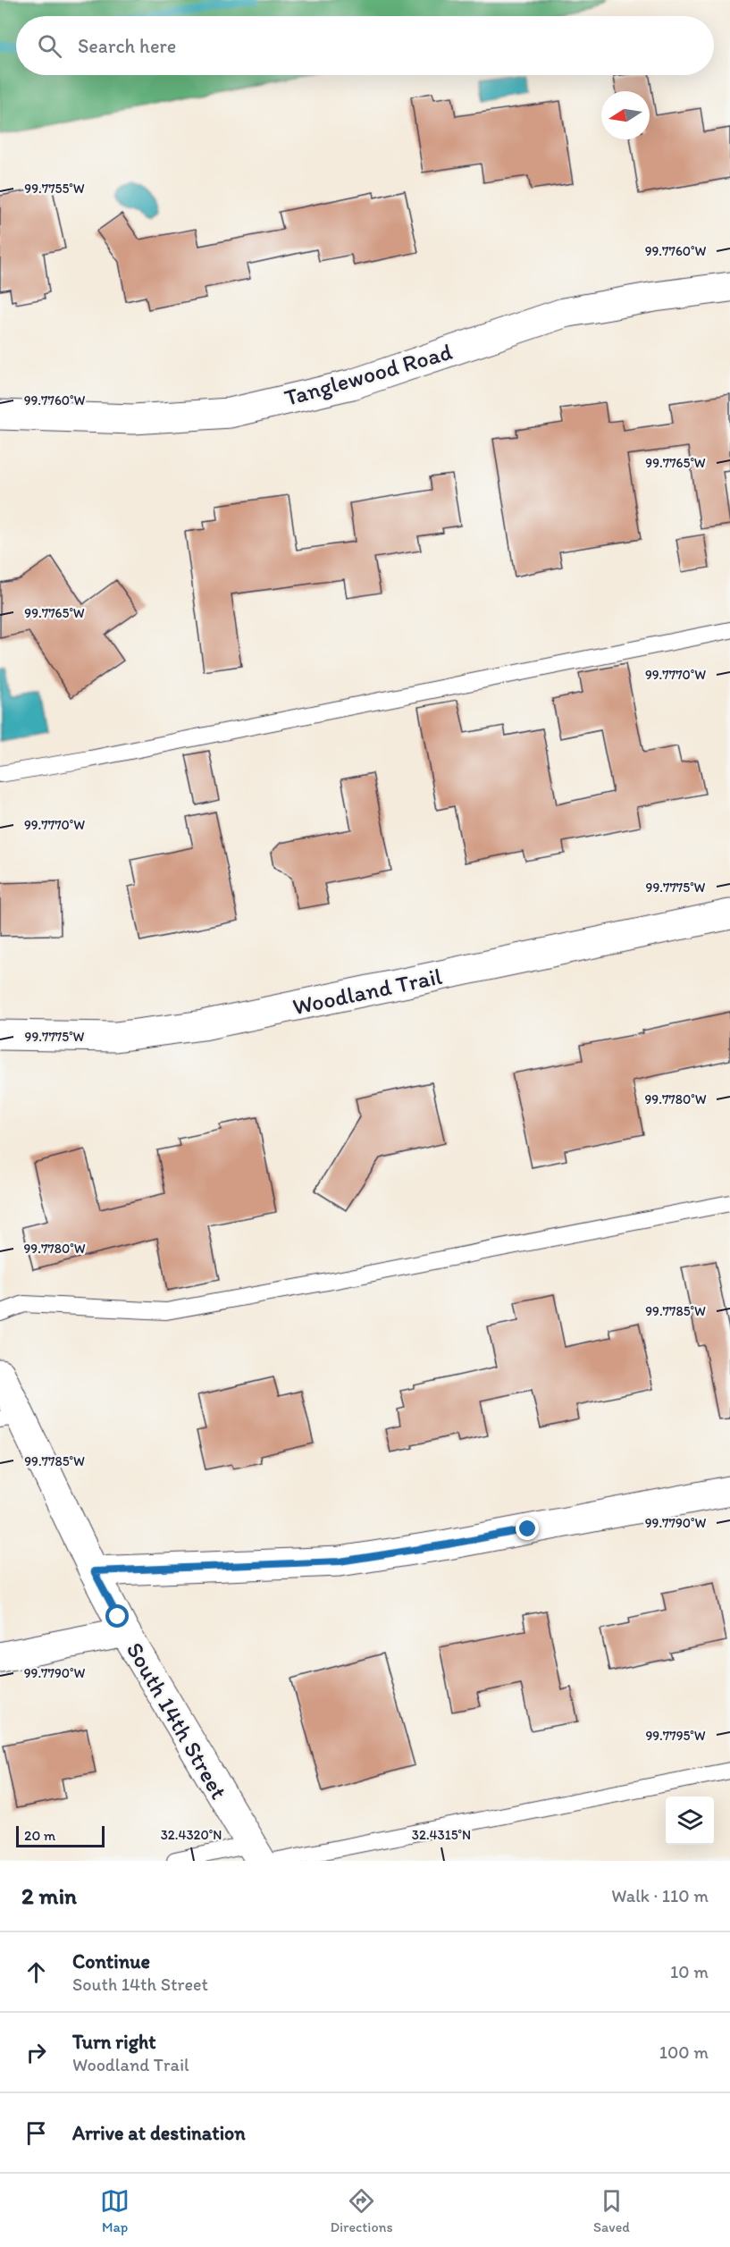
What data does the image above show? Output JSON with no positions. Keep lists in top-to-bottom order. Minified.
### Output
{"streets":{"street":["Tanglewood Road","Woodland Trail","South 14th Street"]},"scale_bar":"20 m","north":"left","page":{"search":"Search here","scale":"20 m","heading":["2 min","Walk · 110 m"],"list":[["Continue","South 14th Street","10 m"],["Turn right","Woodland Trail","100 m"],"Arrive at destination"],"nav":["Map","Directions","Saved"]},"coordinates":["99.7755°W","99.7760°W","99.7765°W","99.7770°W","99.7775°W","99.7780°W","99.7785°W","99.7790°W","99.7795°W","32.4320°N","32.4315°N"]}
